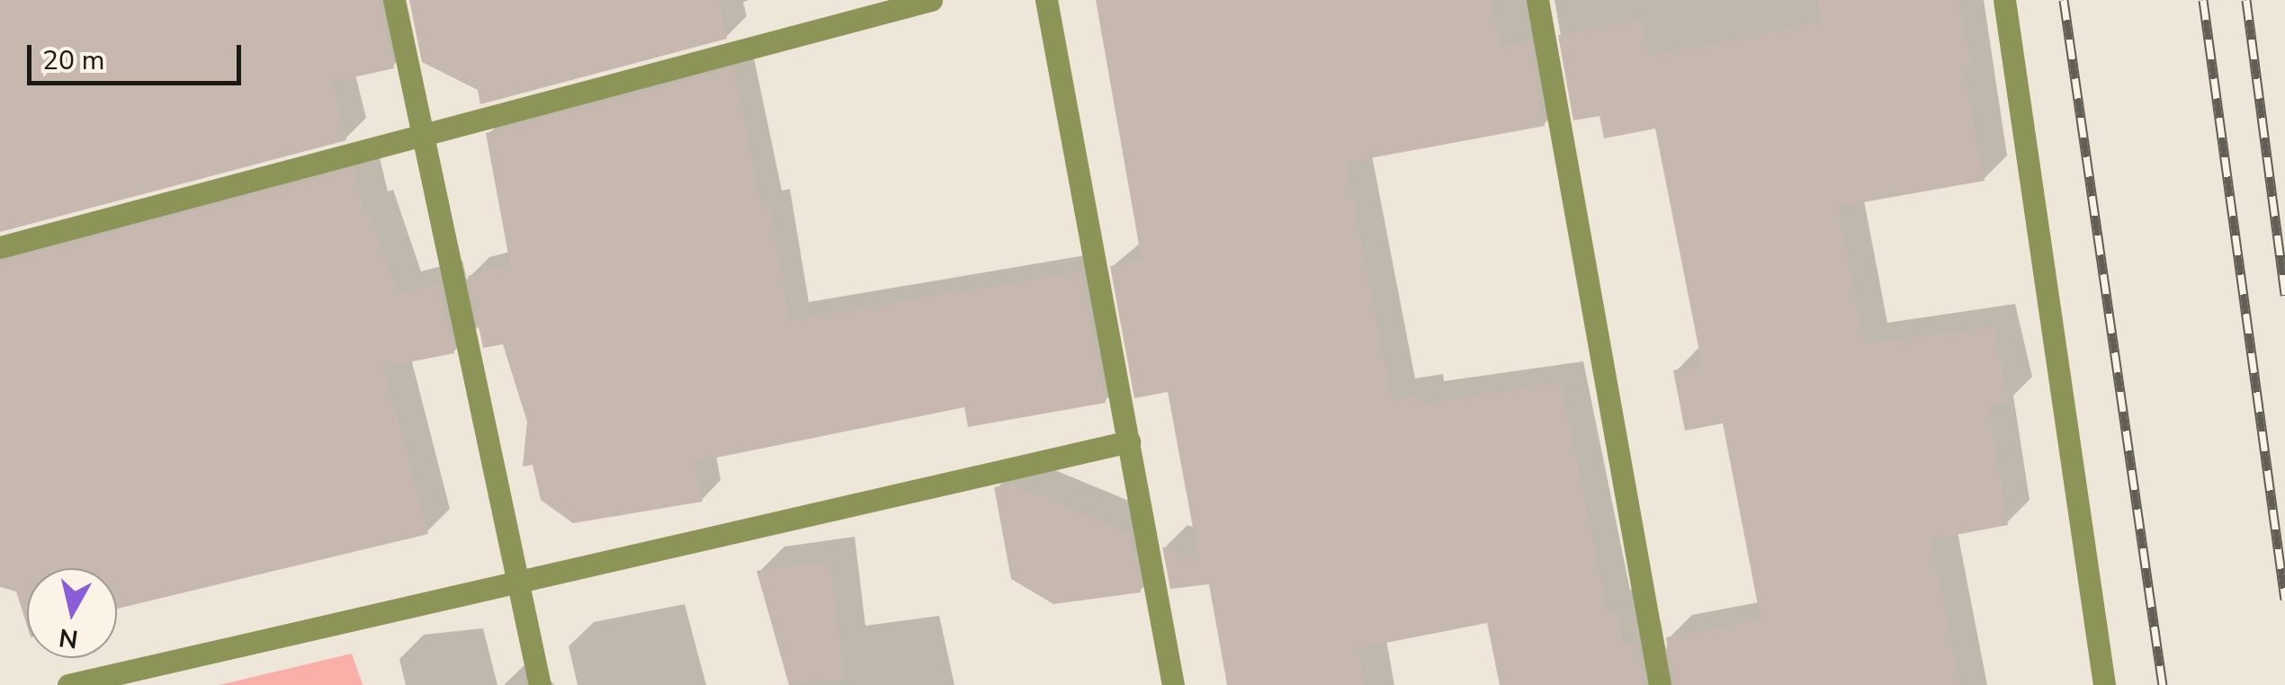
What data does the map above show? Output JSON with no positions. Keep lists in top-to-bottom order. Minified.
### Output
{"scale_bar":"20 m","north":"bottom"}
